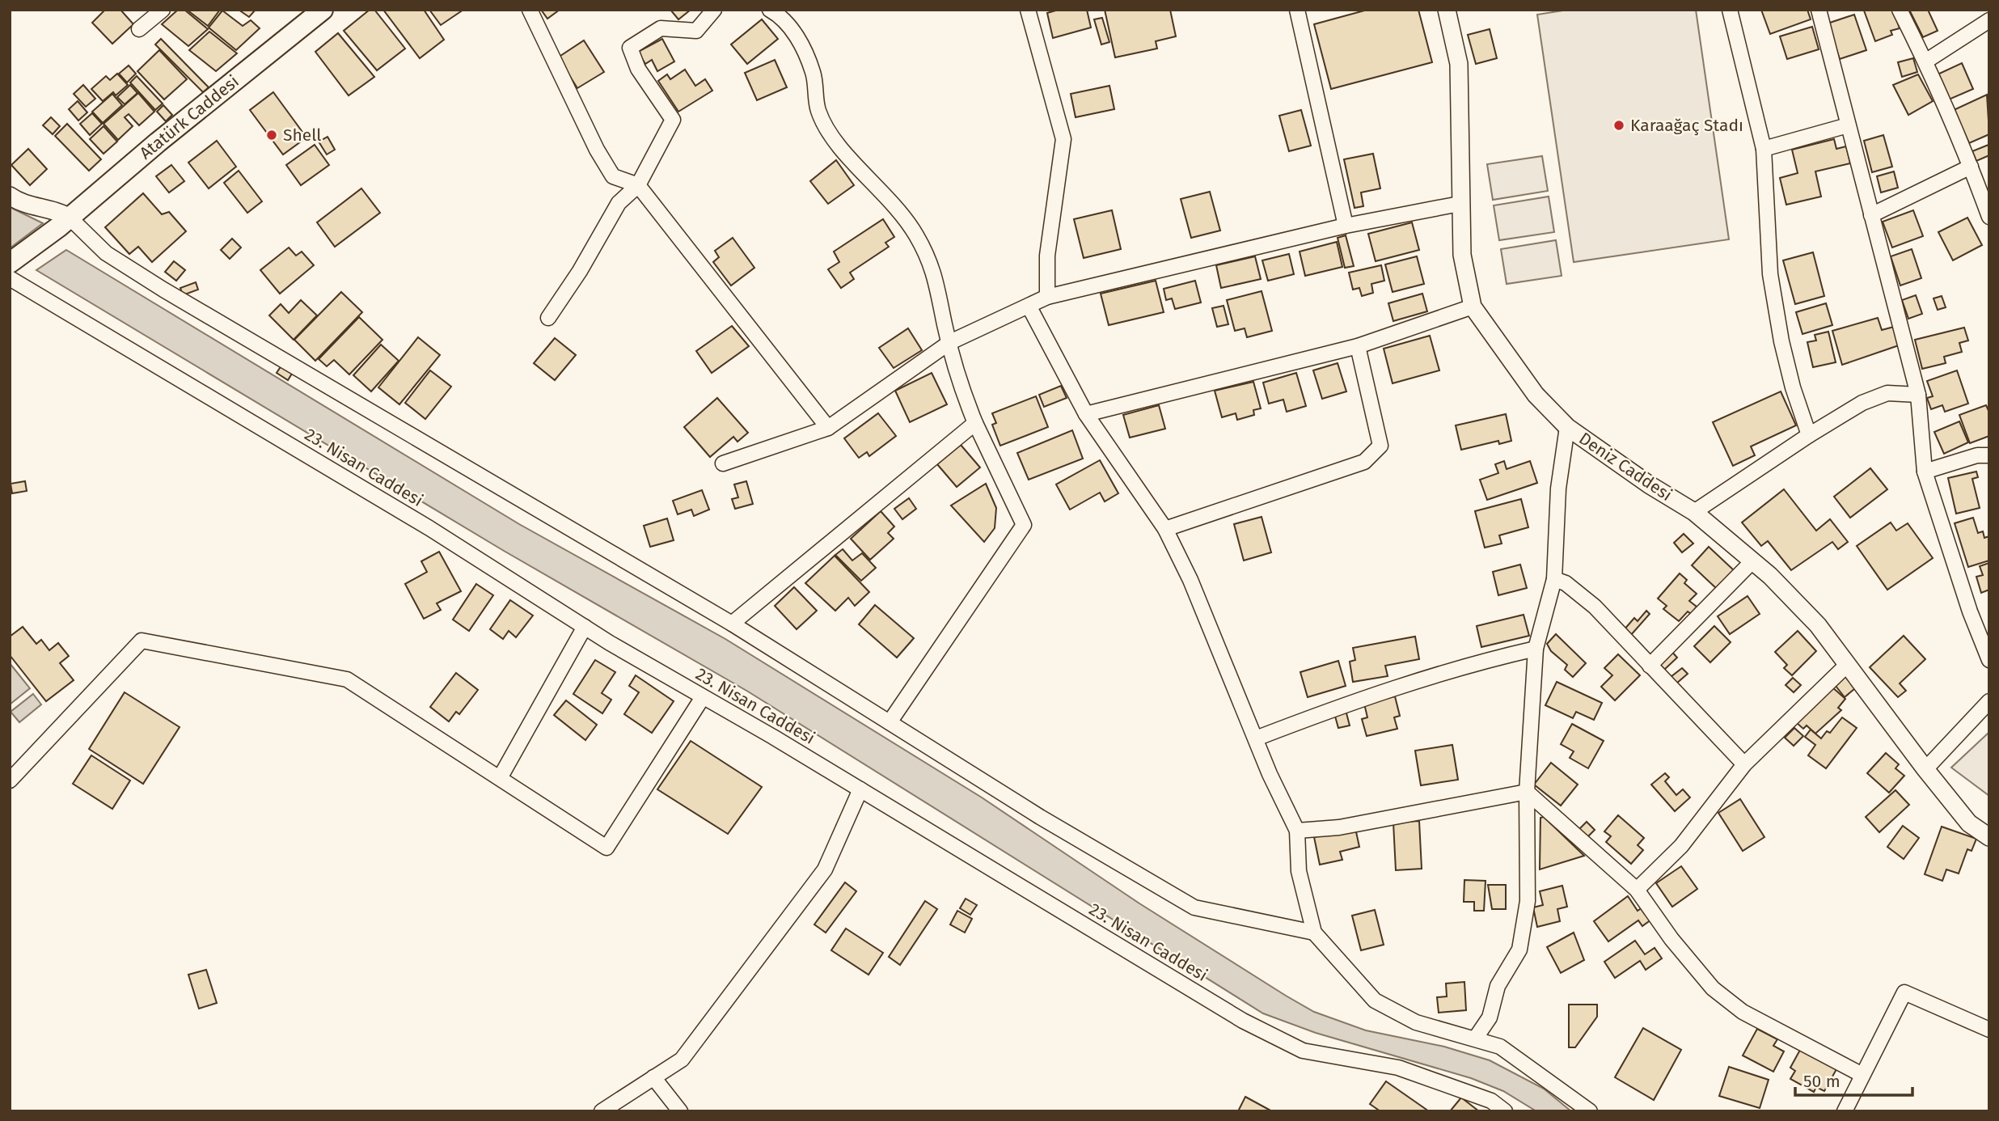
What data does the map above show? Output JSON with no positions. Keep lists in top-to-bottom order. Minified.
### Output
{"streets":{"main road":["Atatürk Caddesi"],"street":["Deniz Caddesi","23. Nisan Caddesi"]},"places":["Karaağaç Stadı","Shell"],"scale_bar":"50 m"}
